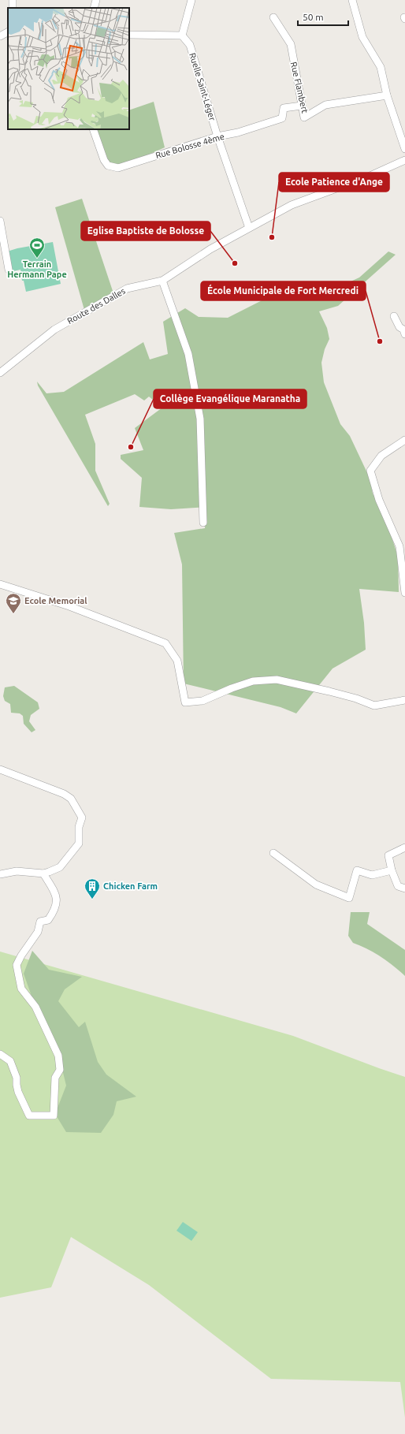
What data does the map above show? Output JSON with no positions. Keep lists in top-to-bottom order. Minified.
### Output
{"streets":{"street":["Ruelle Saint-Léger","Rue Flambert","Rue Bolosse 4ème","Route des Dalles"]},"crossings":[["Ruelle Saint-Léger","Rue Bolosse 4ème"],["Ruelle Saint-Léger","Route des Dalles"],["Rue Flambert","Rue Bolosse 4ème"]],"places":{"other":["Ecole Patience d'Ange","Eglise Baptiste de Bolosse","École Municipale de Fort Mercredi","Collège Evangélique Maranatha"],"sports":["Terrain Hermann Pape"],"school or university":["Ecole Memorial"],"building":["Chicken Farm"]},"scale_bar":"50 m"}
